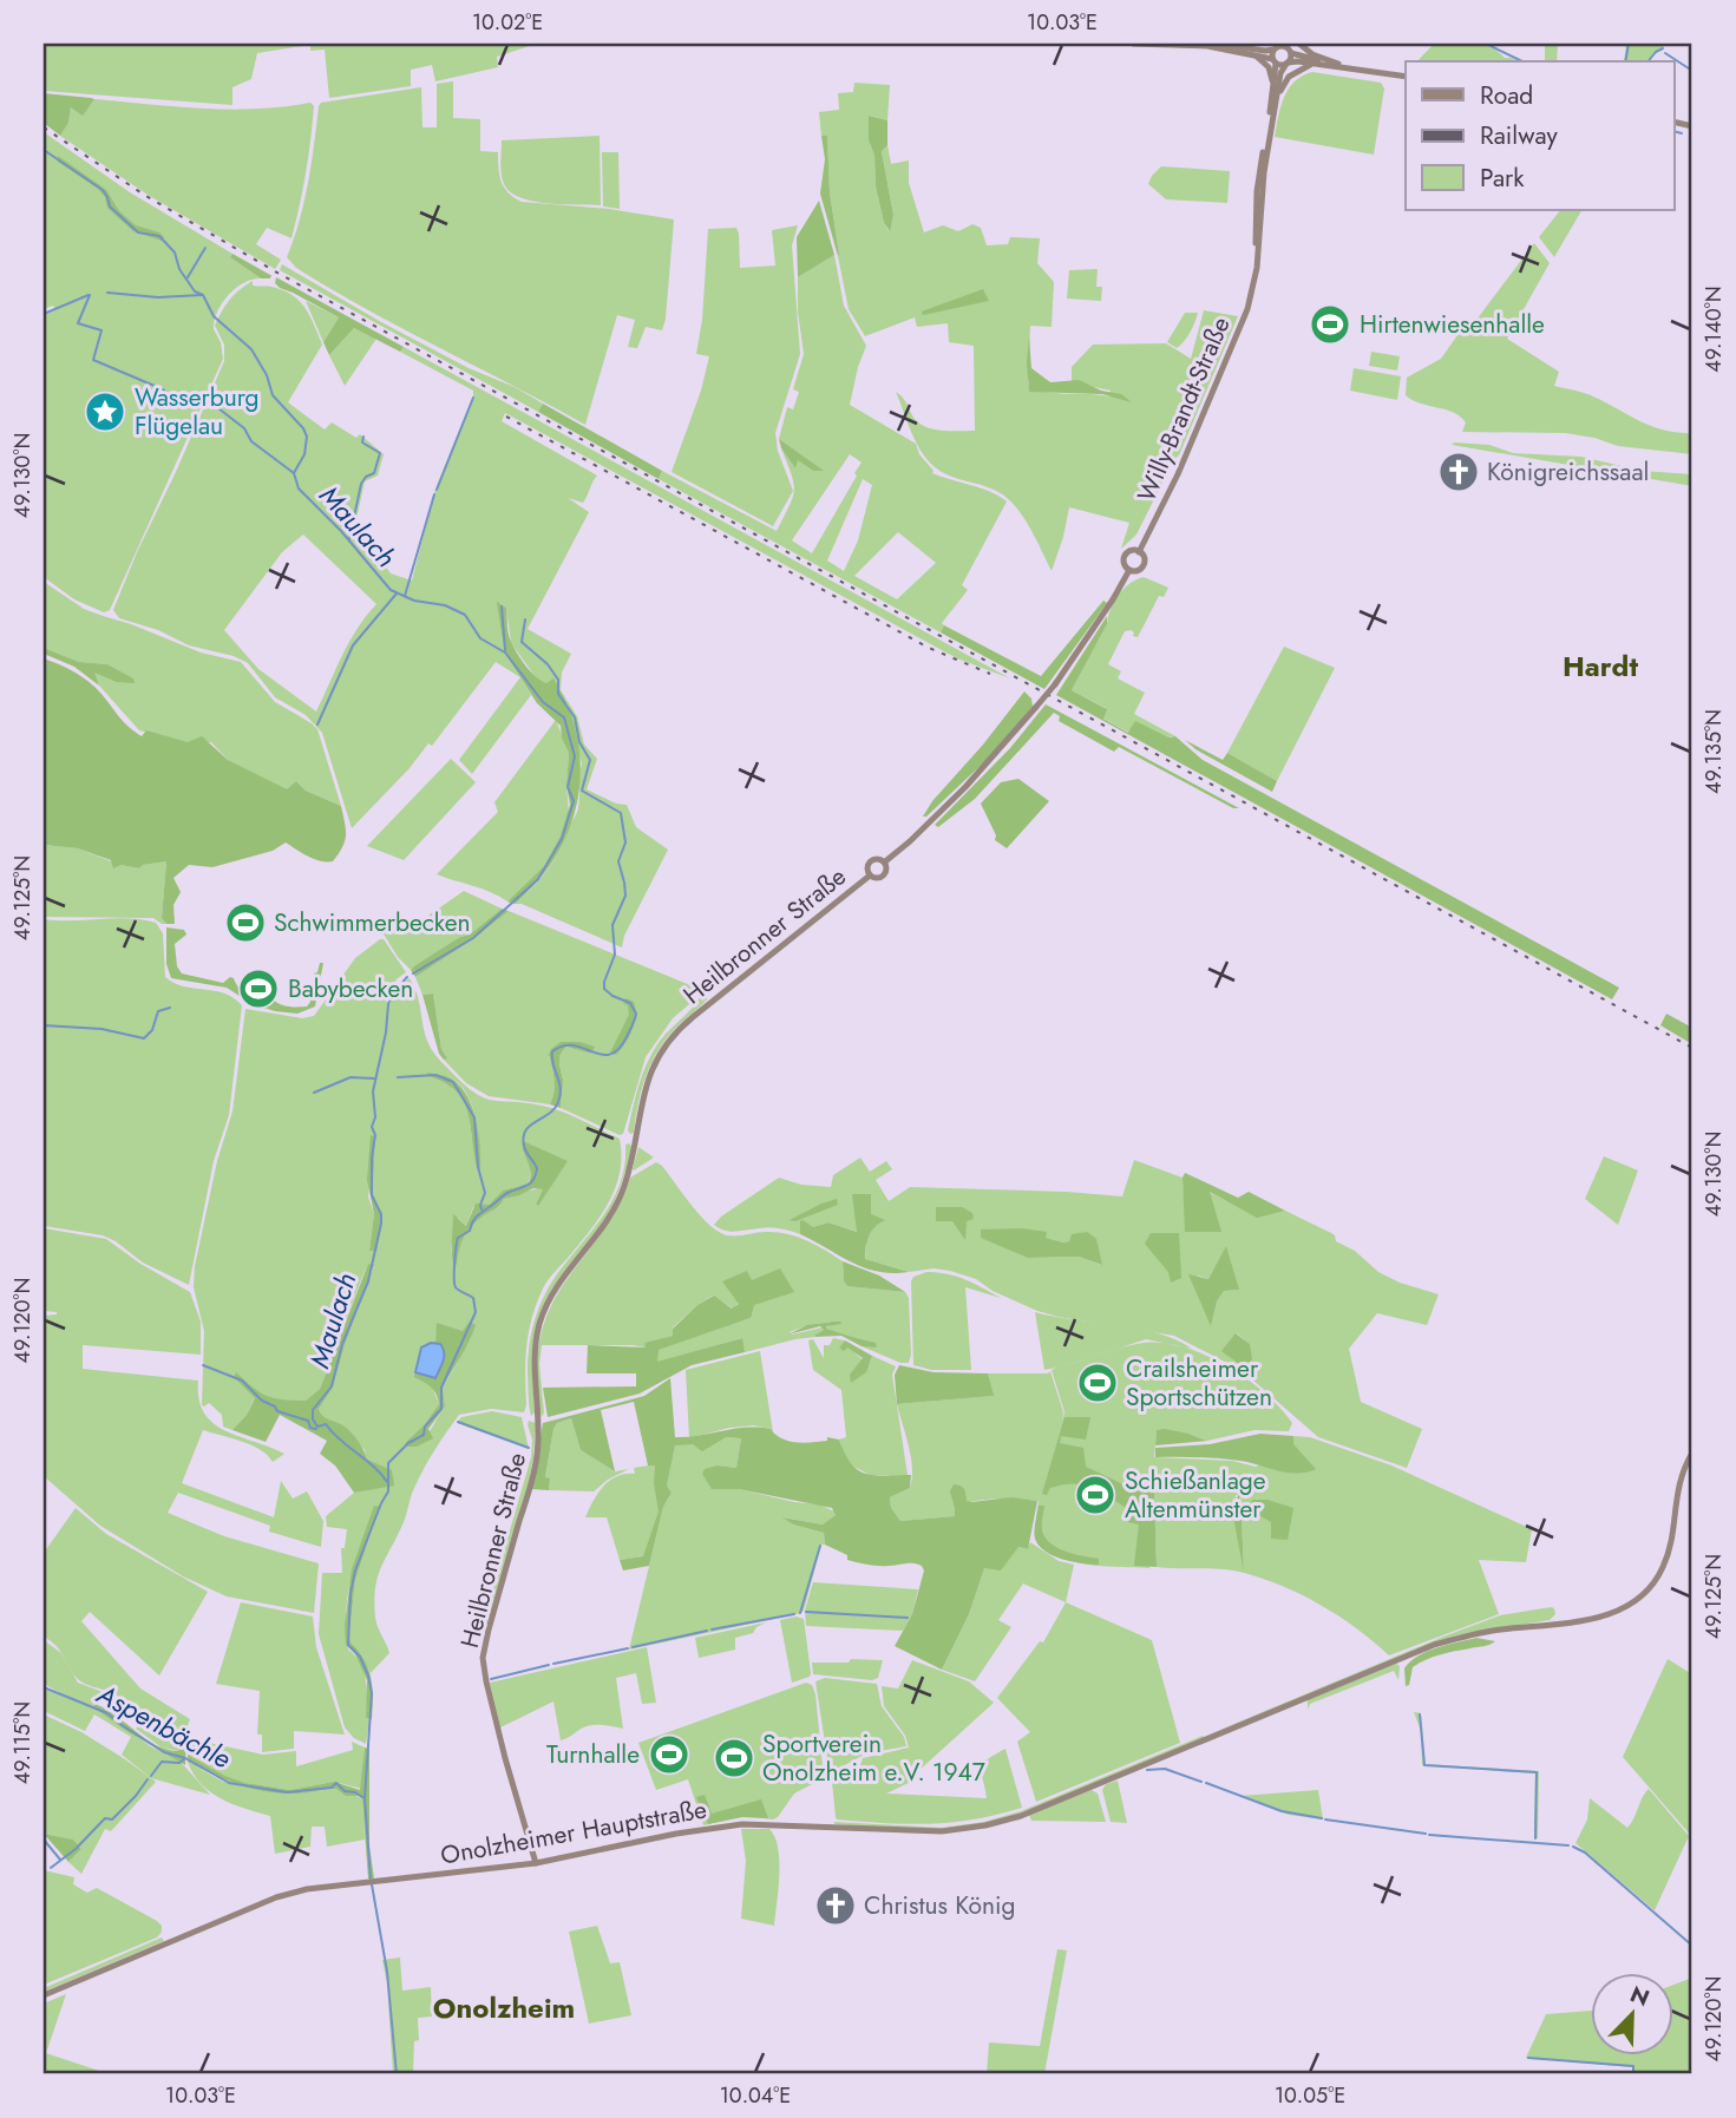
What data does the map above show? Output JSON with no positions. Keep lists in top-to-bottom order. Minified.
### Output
{"streets":{"main road":["Willy-Brandt-Straße","Heilbronner Straße","Onolzheimer Hauptstraße"]},"crossings":[["Heilbronner Straße","Onolzheimer Hauptstraße"]],"districts":["Hardt","Onolzheim"],"water":["Maulach","Aspenbächle"],"places":{"sports":["Hirtenwiesenhalle","Schwimmerbecken","Babybecken","Crailsheimer Sportschützen","Schießanlage Altenmünster","Turnhalle","Sportverein Onolzheim e.V. 1947"],"place":["Wasserburg Flügelau"],"church":["Königreichssaal","Christus König"]},"legend":["Road","Railway","Park"],"north":"top right","coordinates":["10.02°E","10.03°E","49.140°N","49.130°N","49.135°N","49.125°N","49.120°N","49.115°N","10.04°E","10.05°E"]}
